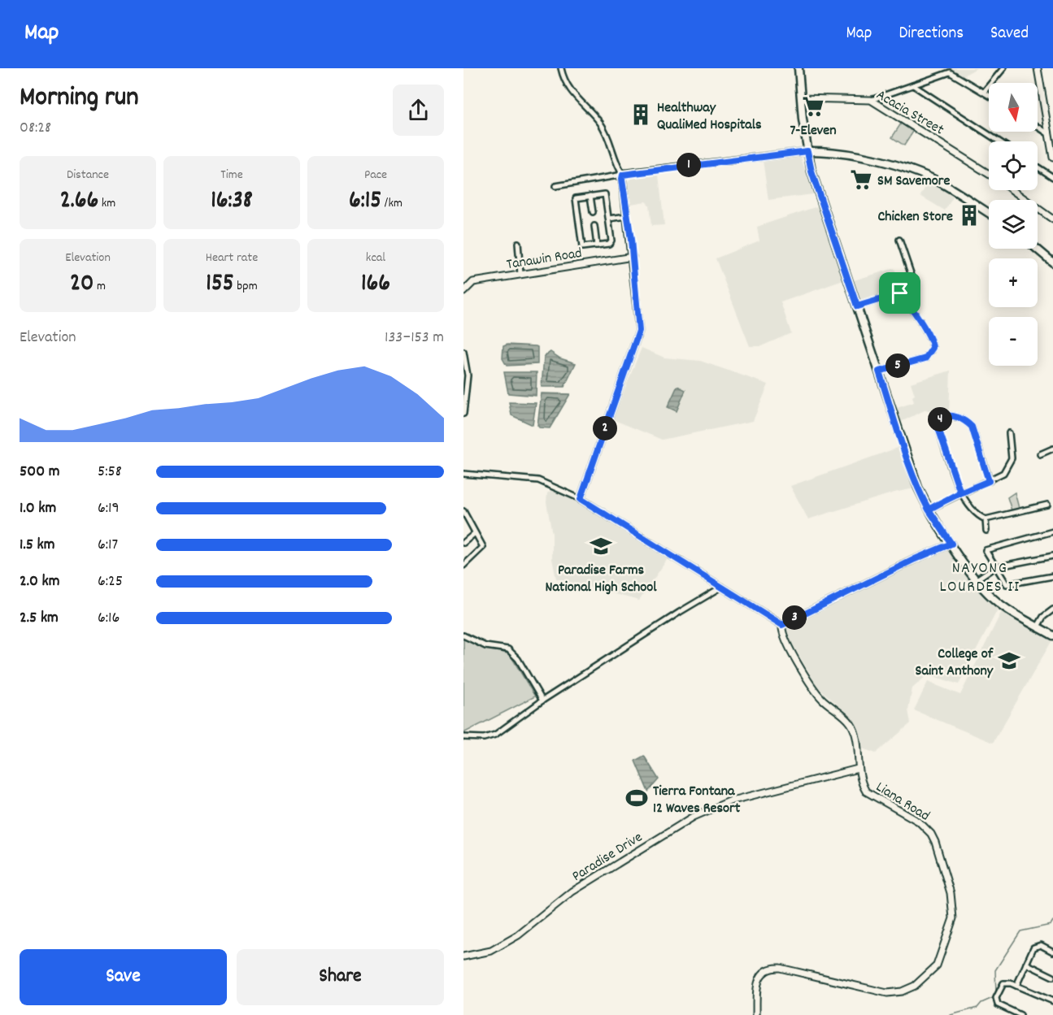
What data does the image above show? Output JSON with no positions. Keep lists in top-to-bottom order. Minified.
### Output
{"streets":{"street":["Acacia Street","Tanawin Road","Liana Road","Paradise Drive"]},"crossings":[["Liana Road","Paradise Drive"]],"districts":["NAYONG LOURDES II"],"places":{"supermarket":["7-Eleven","SM Savemore"],"building":["Healthway QualiMed Hospitals","Chicken Store"],"school or university":["Paradise Farms National High School","College of Saint Anthony"],"sports":["Tierra Fontana 12 Waves Resort"]},"north":"bottom","page":{"header":"Map","nav":["Map","Directions","Saved"],"heading":["Morning run","08:28"],"map_buttons":["+","−"],"stats":[["Distance","2.66 km"],["Time","16:38"],["Pace","6:15 /km"],["Elevation","20 m"],["Heart rate","155 bpm"],["kcal","166"]],"pins":["1","5","4","2","3"],"chart":["Elevation","133–153 m"],"list":[{"name":"500 m","note":"5:58"},{"name":"1.0 km","note":"6:19"},{"name":"1.5 km","note":"6:17"},{"name":"2.0 km","note":"6:25"},{"name":"2.5 km","note":"6:16"}],"buttons":["Save","Share"]}}
